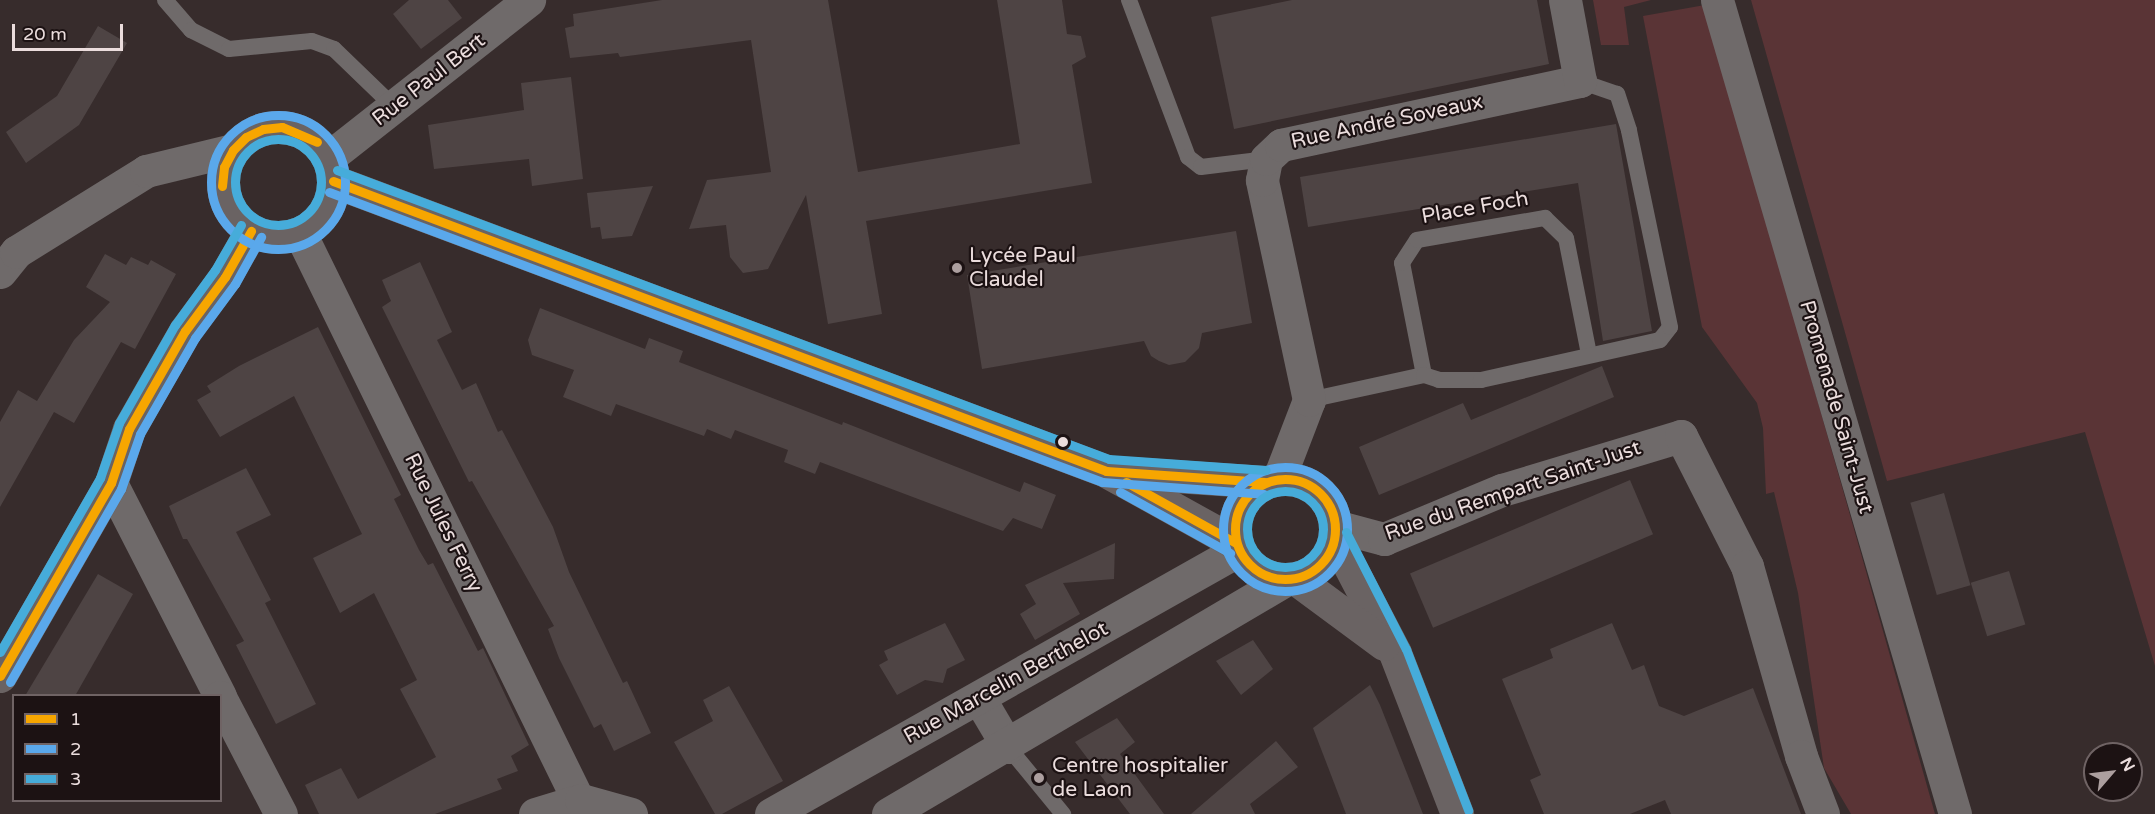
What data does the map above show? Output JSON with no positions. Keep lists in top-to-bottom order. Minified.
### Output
{"streets":{"street":["Rue Paul Bert","Rue André Soveaux","Promenade Saint-Just","Rue du Rempart Saint-Just","Rue Jules Ferry","Rue Marcelin Berthelot"],"lane":["Place Foch"]},"crossings":[["Rue Paul Bert","Rue Jules Ferry"],["Rue du Rempart Saint-Just","Rue Marcelin Berthelot"]],"places":["Lycée Paul Claudel","Centre hospitalier de Laon"],"lines":["transit line 2","transit line 1","transit line 3"],"legend":["1","2","3"],"scale_bar":"20 m","north":"top right"}
